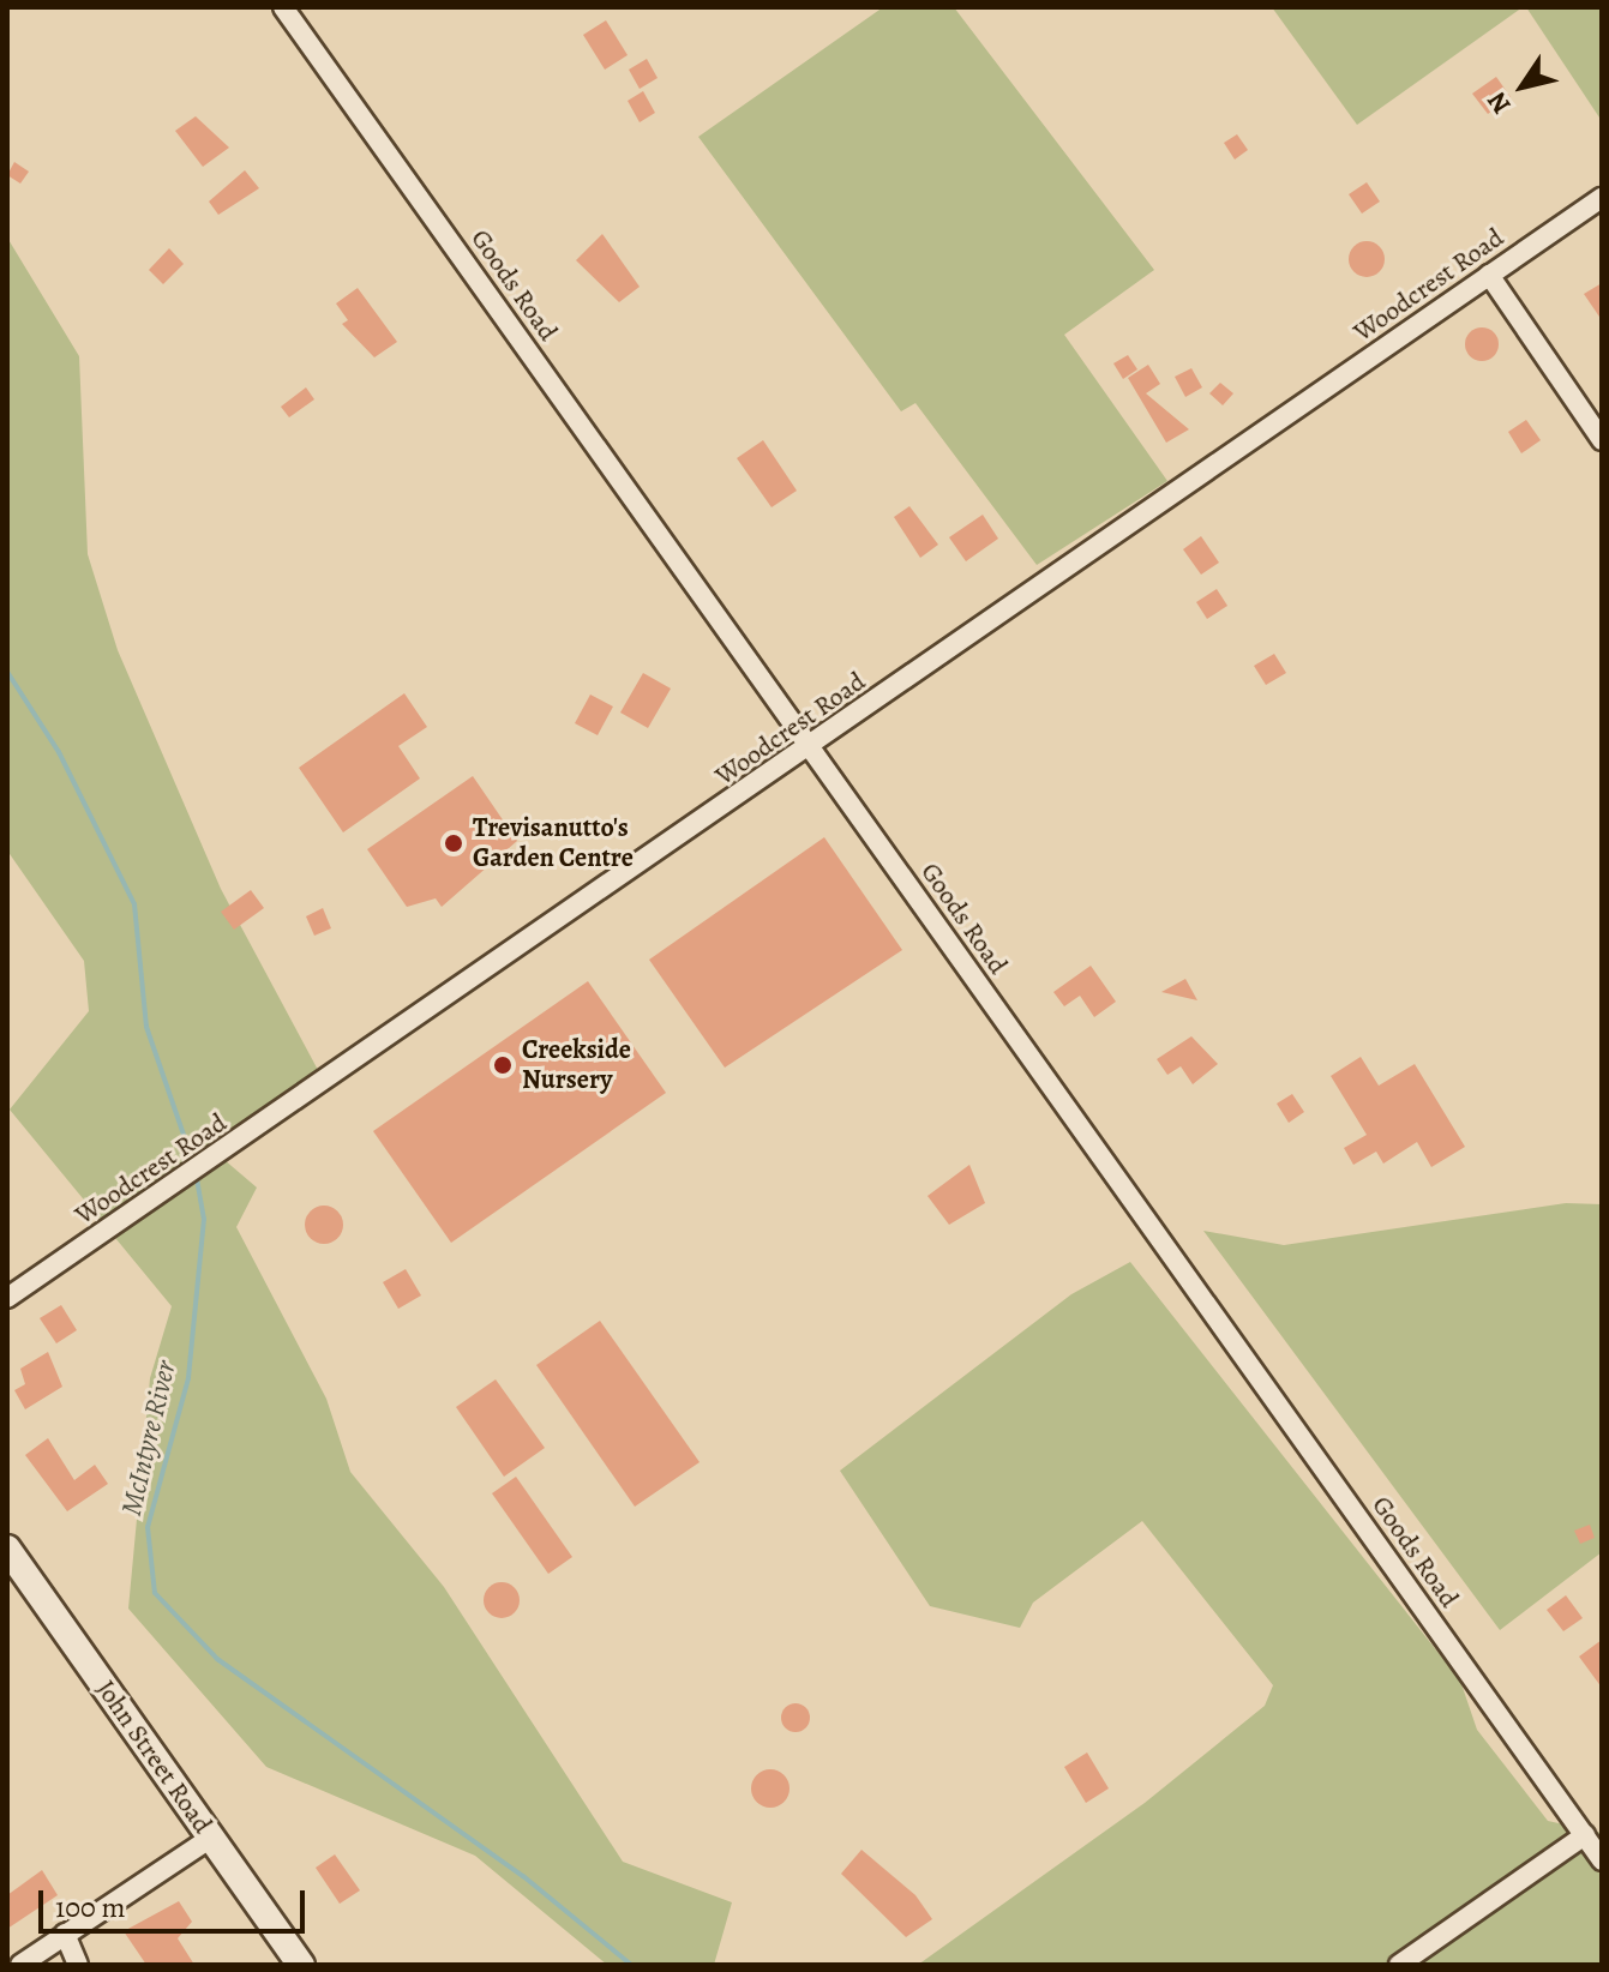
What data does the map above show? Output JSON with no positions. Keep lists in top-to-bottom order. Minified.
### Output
{"streets":{"main road":["John Street Road"],"street":["Goods Road","Woodcrest Road"]},"crossings":[["Goods Road","Woodcrest Road"]],"water":["McIntyre River"],"places":["Trevisanutto's Garden Centre","Creekside Nursery"],"scale_bar":"100 m","north":"bottom left"}
